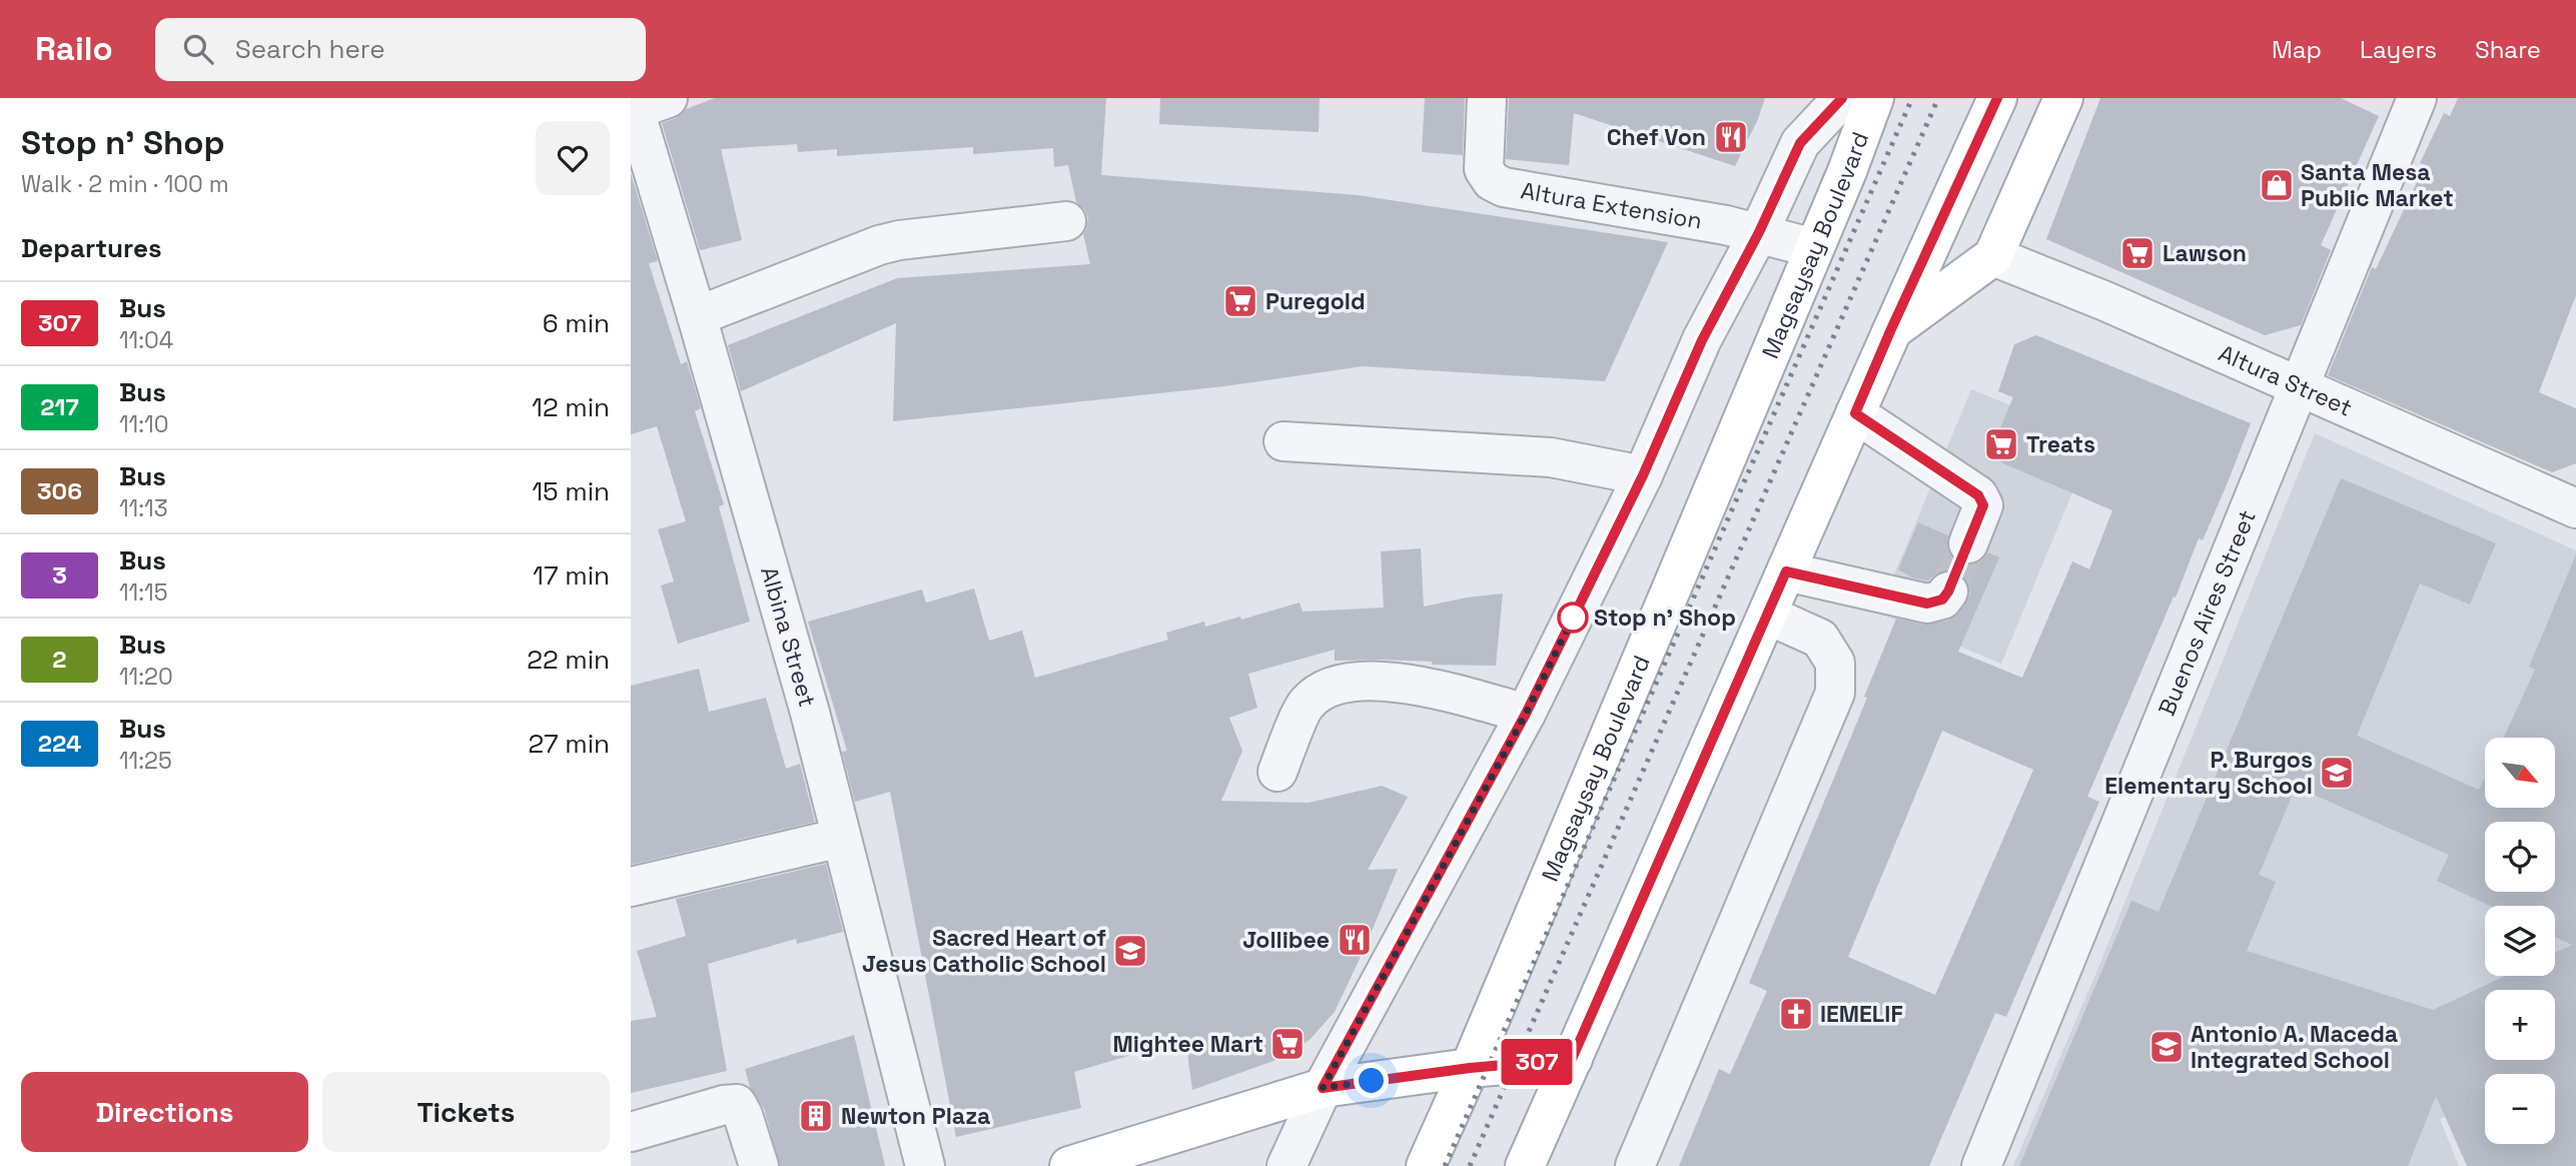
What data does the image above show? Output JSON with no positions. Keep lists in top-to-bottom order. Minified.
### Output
{"streets":{"main road":["Magsaysay Boulevard"],"street":["Altura Extension","Altura Street","Buenos Aires Street","Albina Street"]},"crossings":[["Altura Extension","Magsaysay Boulevard"],["Altura Street","Buenos Aires Street"]],"places":{"restaurant":["Chef Von","Jollibee"],"shop":["Santa Mesa Public Market"],"supermarket":["Lawson","Puregold","Treats","Mightee Mart"],"other":["Stop n' Shop"],"school or university":["P. Burgos Elementary School","Sacred Heart of Jesus Catholic School","Antonio A. Maceda Integrated School"],"church":["IEMELIF"],"building":["Newton Plaza"]},"lines":["bus line 307"],"north":"bottom right","page":{"header":"Railo","search":"Search here","nav":["Map","Layers","Share"],"heading":[["Stop n' Shop","Walk · 2 min · 100 m"],"Departures"],"on_map":"307","list":[{"mark":"307","name":"Bus","note":"11:04","value":"6 min"},{"mark":"217","name":"Bus","note":"11:10","value":"12 min"},{"mark":"306","name":"Bus","note":"11:13","value":"15 min"},{"mark":"3","name":"Bus","note":"11:15","value":"17 min"},{"mark":"2","name":"Bus","note":"11:20","value":"22 min"},{"mark":"224","name":"Bus","note":"11:25","value":"27 min"}],"map_buttons":["+","−"],"buttons":["Directions","Tickets"]}}
